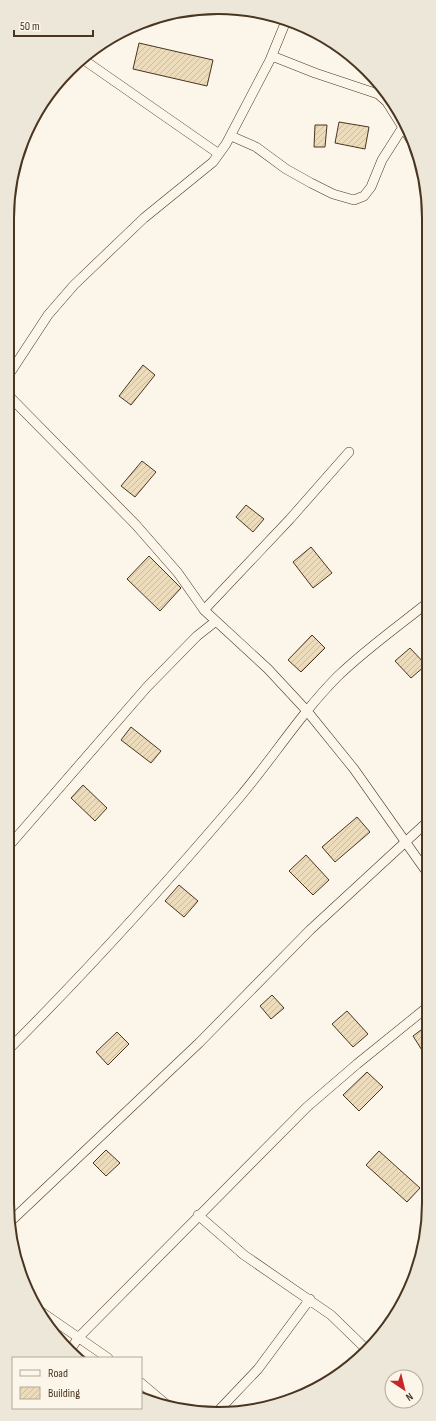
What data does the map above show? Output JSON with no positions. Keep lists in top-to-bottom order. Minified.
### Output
{"legend":["Road","Building"],"scale_bar":"50 m","north":"bottom right"}
